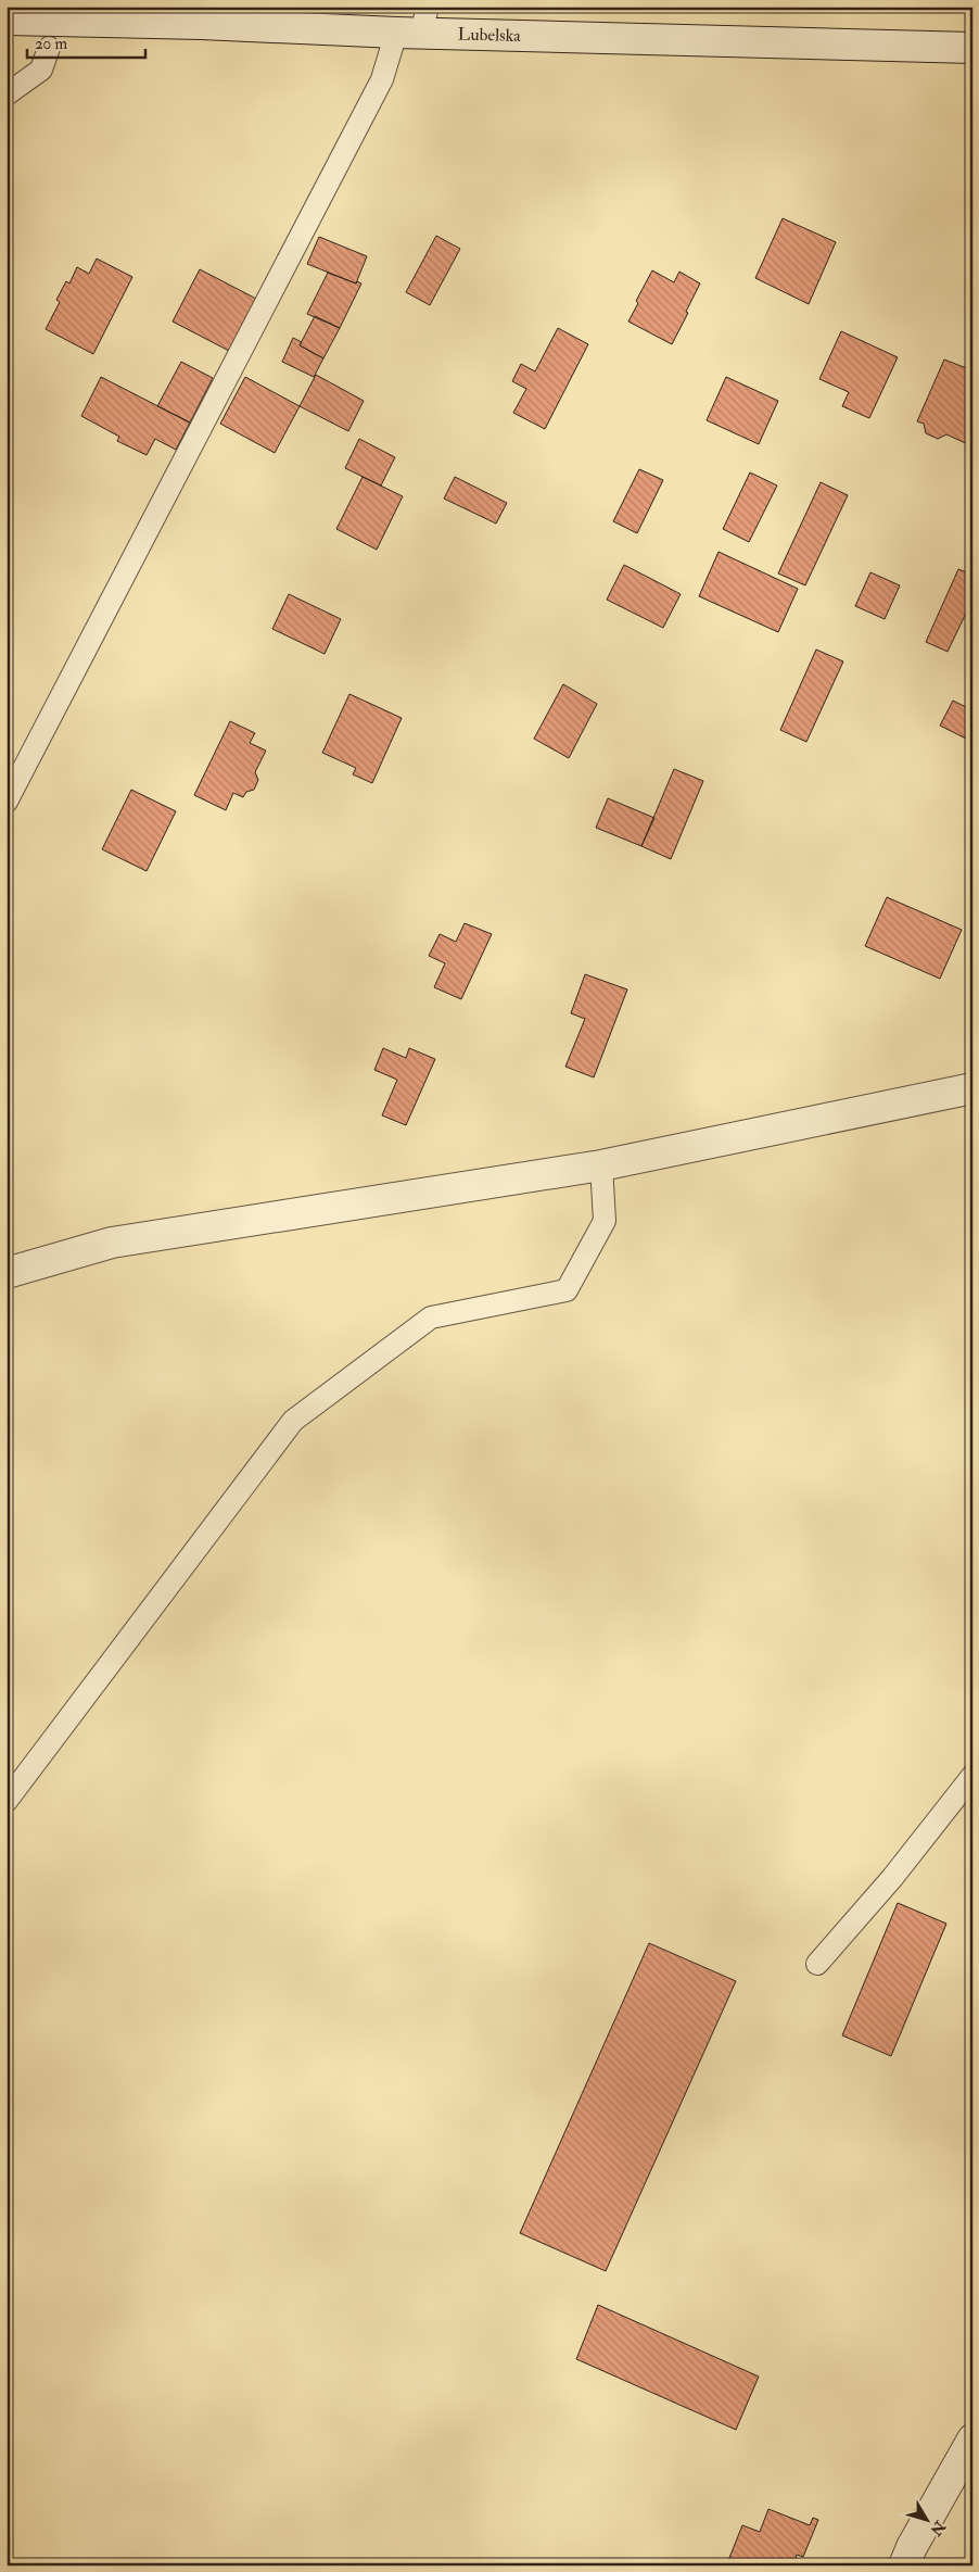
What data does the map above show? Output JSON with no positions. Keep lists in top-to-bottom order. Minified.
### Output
{"streets":{"street":["Lubelska"]},"scale_bar":"20 m","north":"bottom right"}
